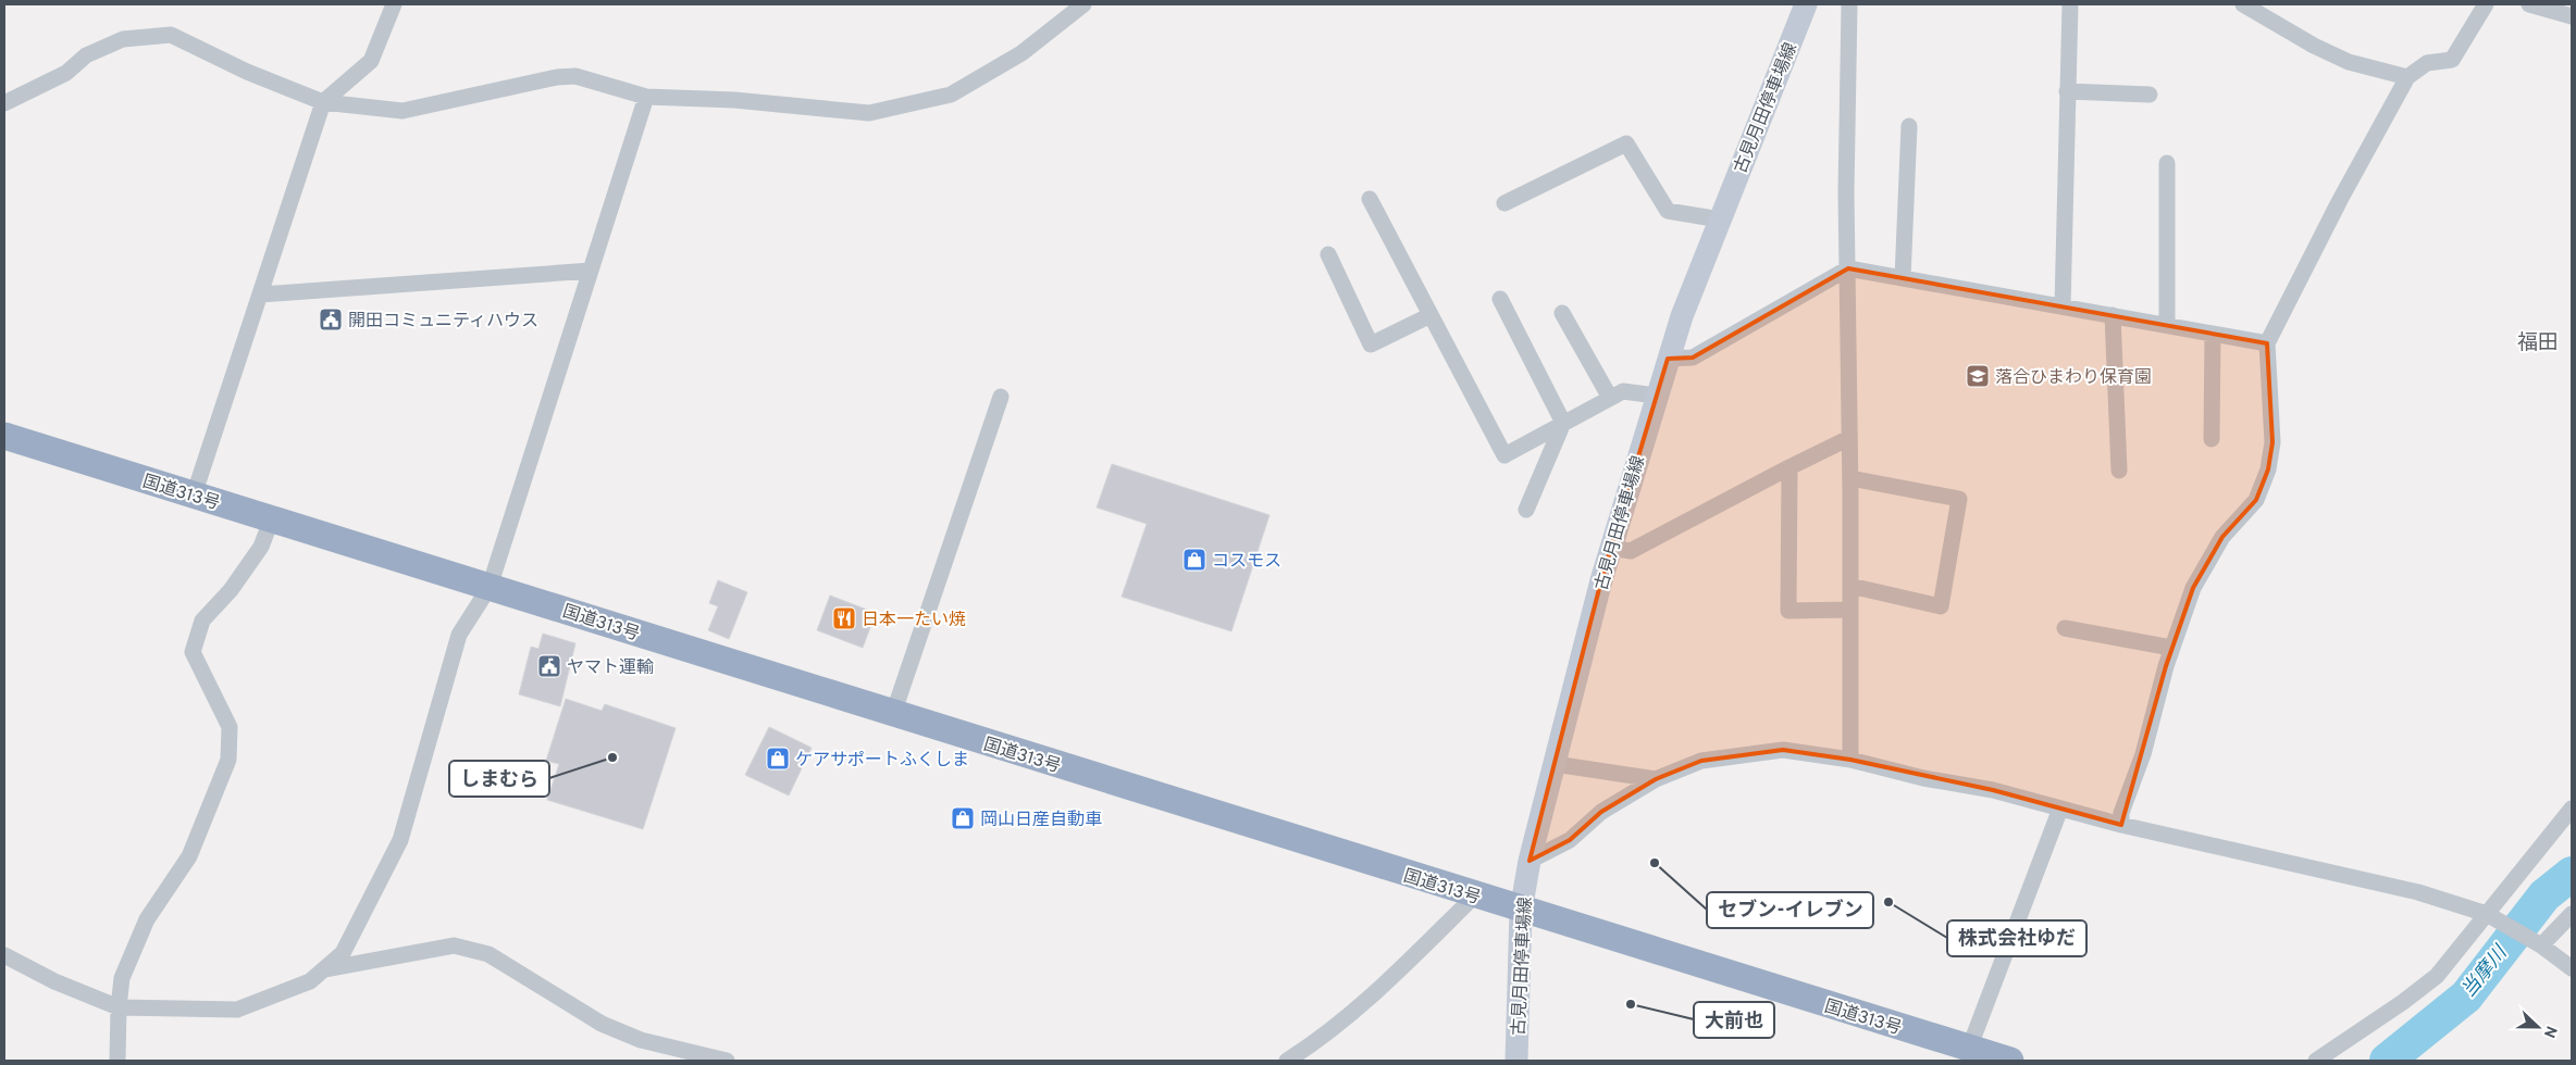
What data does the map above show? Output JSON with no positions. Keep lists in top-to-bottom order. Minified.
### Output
{"streets":{"highway":["国道313号"],"main road":["古見月田停車場線"]},"crossings":[["古見月田停車場線","国道313号"]],"districts":["福田"],"water":["当摩川"],"places":{"public building":["開田コミュニティハウス","ヤマト運輸"],"school or university":["落合ひまわり保育園"],"shop":["コスモス","ケアサポートふくしま","岡山日産自動車"],"restaurant":["日本一たい焼"],"other":["しまむら","セブン-イレブン","株式会社ゆだ","大前也"]},"north":"right"}
